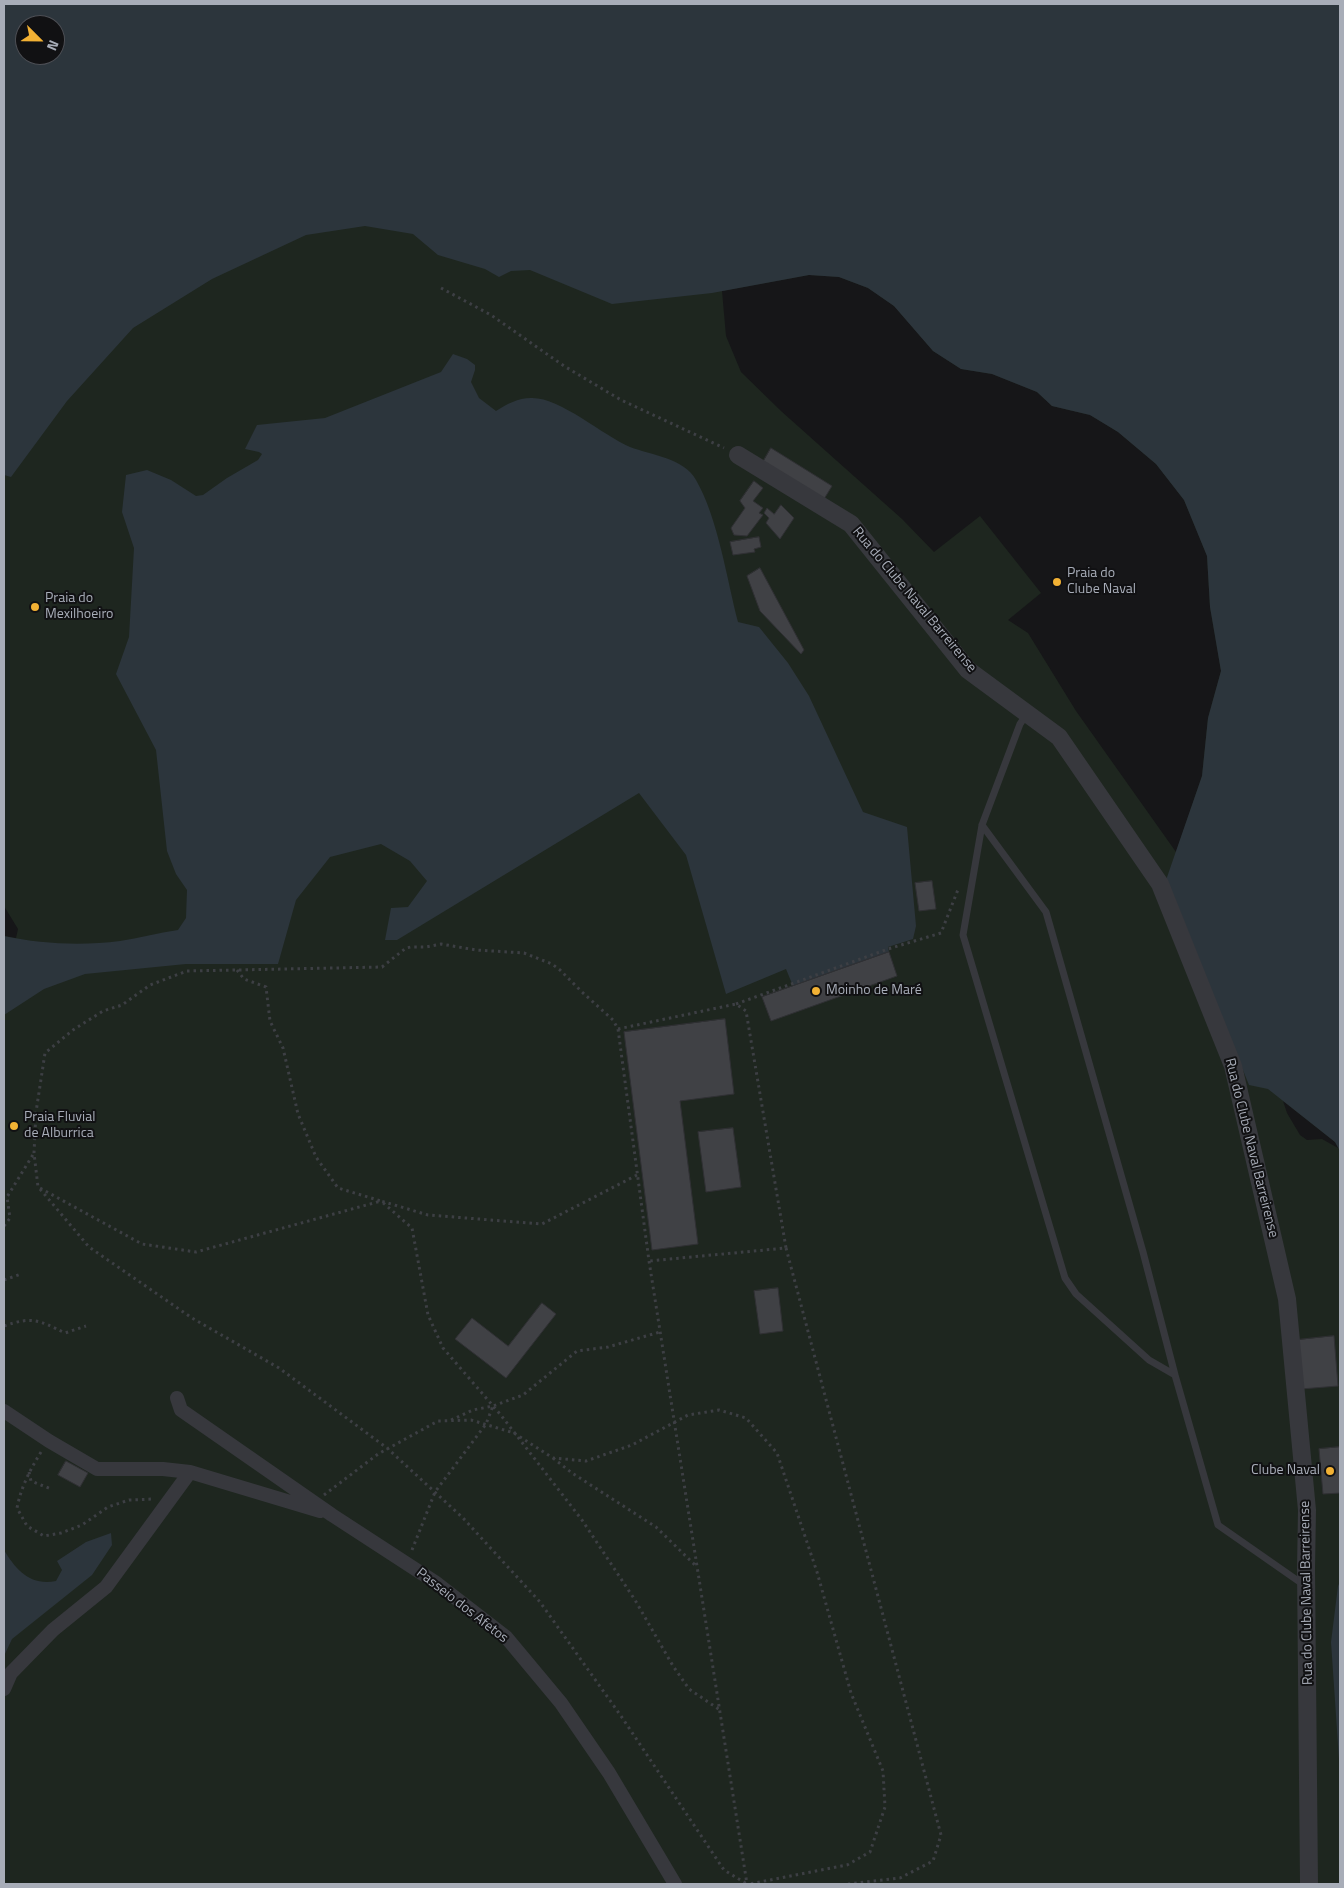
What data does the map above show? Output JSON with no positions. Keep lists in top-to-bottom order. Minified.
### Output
{"streets":{"street":["Rua do Clube Naval Barreirense","Passeio dos Afetos"]},"places":["Praia do Clube Naval","Praia do Mexilhoeiro","Moinho de Maré","Praia Fluvial de Alburrica","Clube Naval"],"north":"bottom right"}
